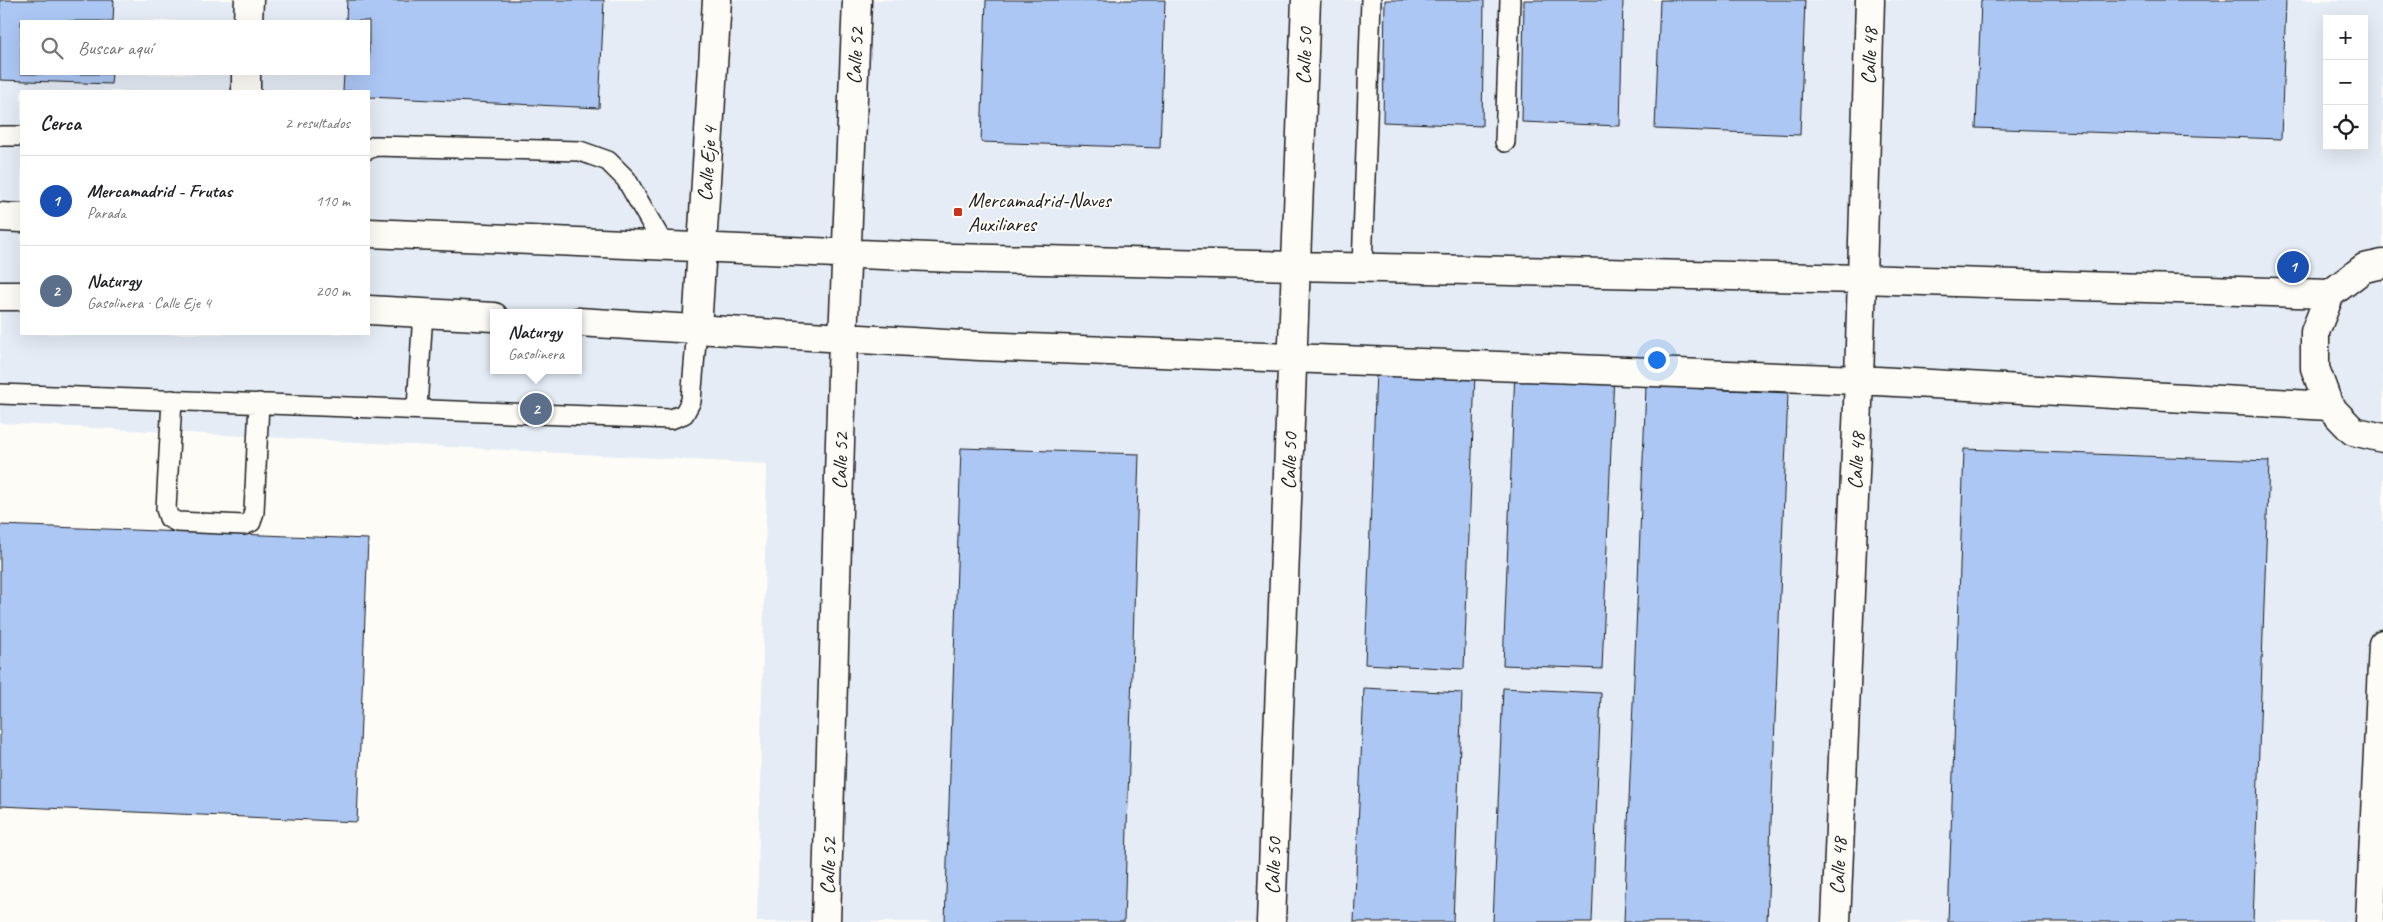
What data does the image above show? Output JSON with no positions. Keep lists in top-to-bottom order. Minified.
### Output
{"streets":{"street":["Calle 52","Calle 50","Calle 48","Calle Eje 4"]},"places":{"transit":["Mercamadrid-Naves Auxiliares"]},"page":{"map_buttons":["+","−"],"search":"Buscar aquí","heading":["Cerca","2 resultados"],"list":[{"mark":"1","name":"Mercamadrid - Frutas","note":"Parada","value":"110 m"},{"mark":"2","name":"Naturgy","note":"Gasolinera · Calle Eje 4","value":"200 m"}],"pins":["1","2"],"popup":["Naturgy","Gasolinera"]}}
